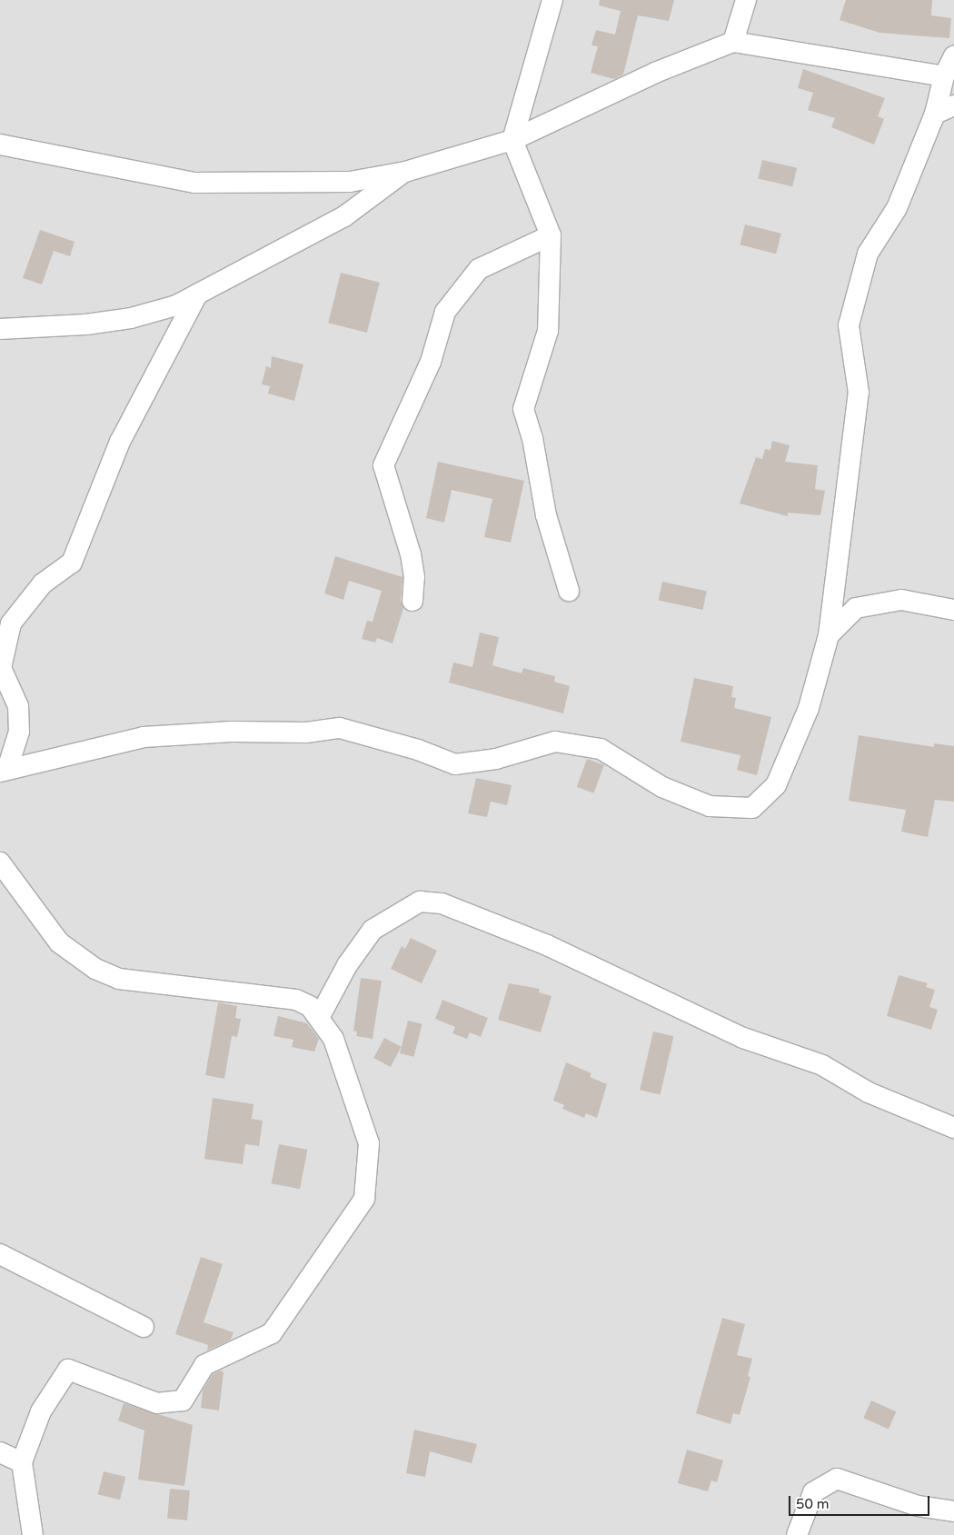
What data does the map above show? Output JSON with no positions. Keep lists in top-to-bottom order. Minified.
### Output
{"scale_bar":"50 m"}
